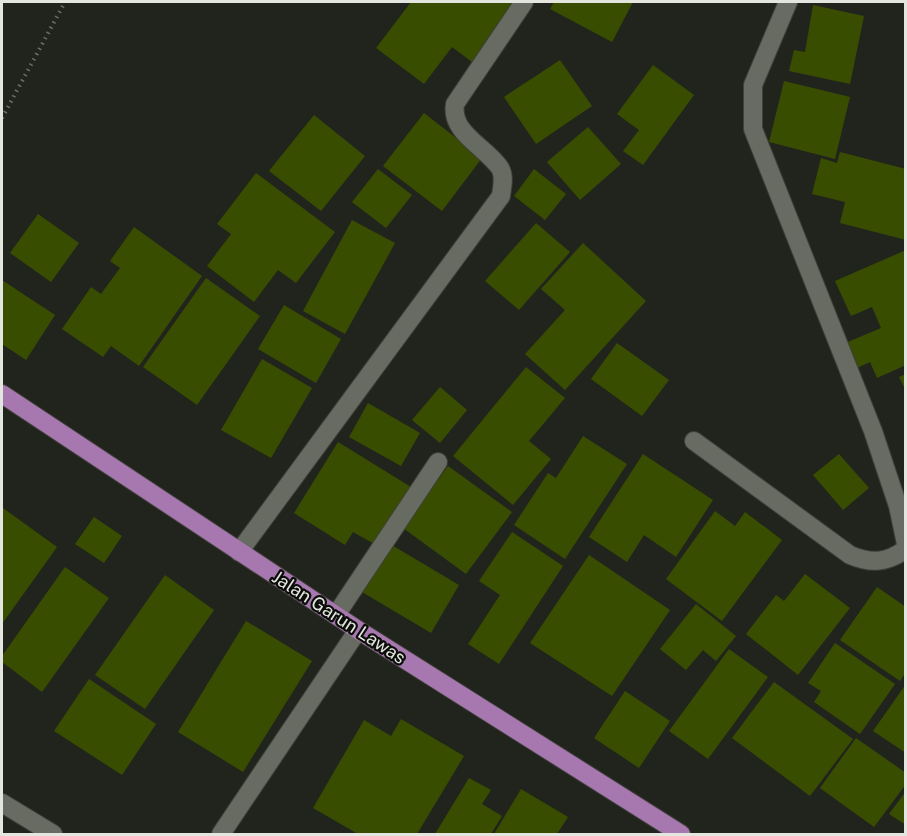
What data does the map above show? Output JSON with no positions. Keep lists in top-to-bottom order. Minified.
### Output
{"streets":{"main road":["Jalan Garun Lawas"]}}
